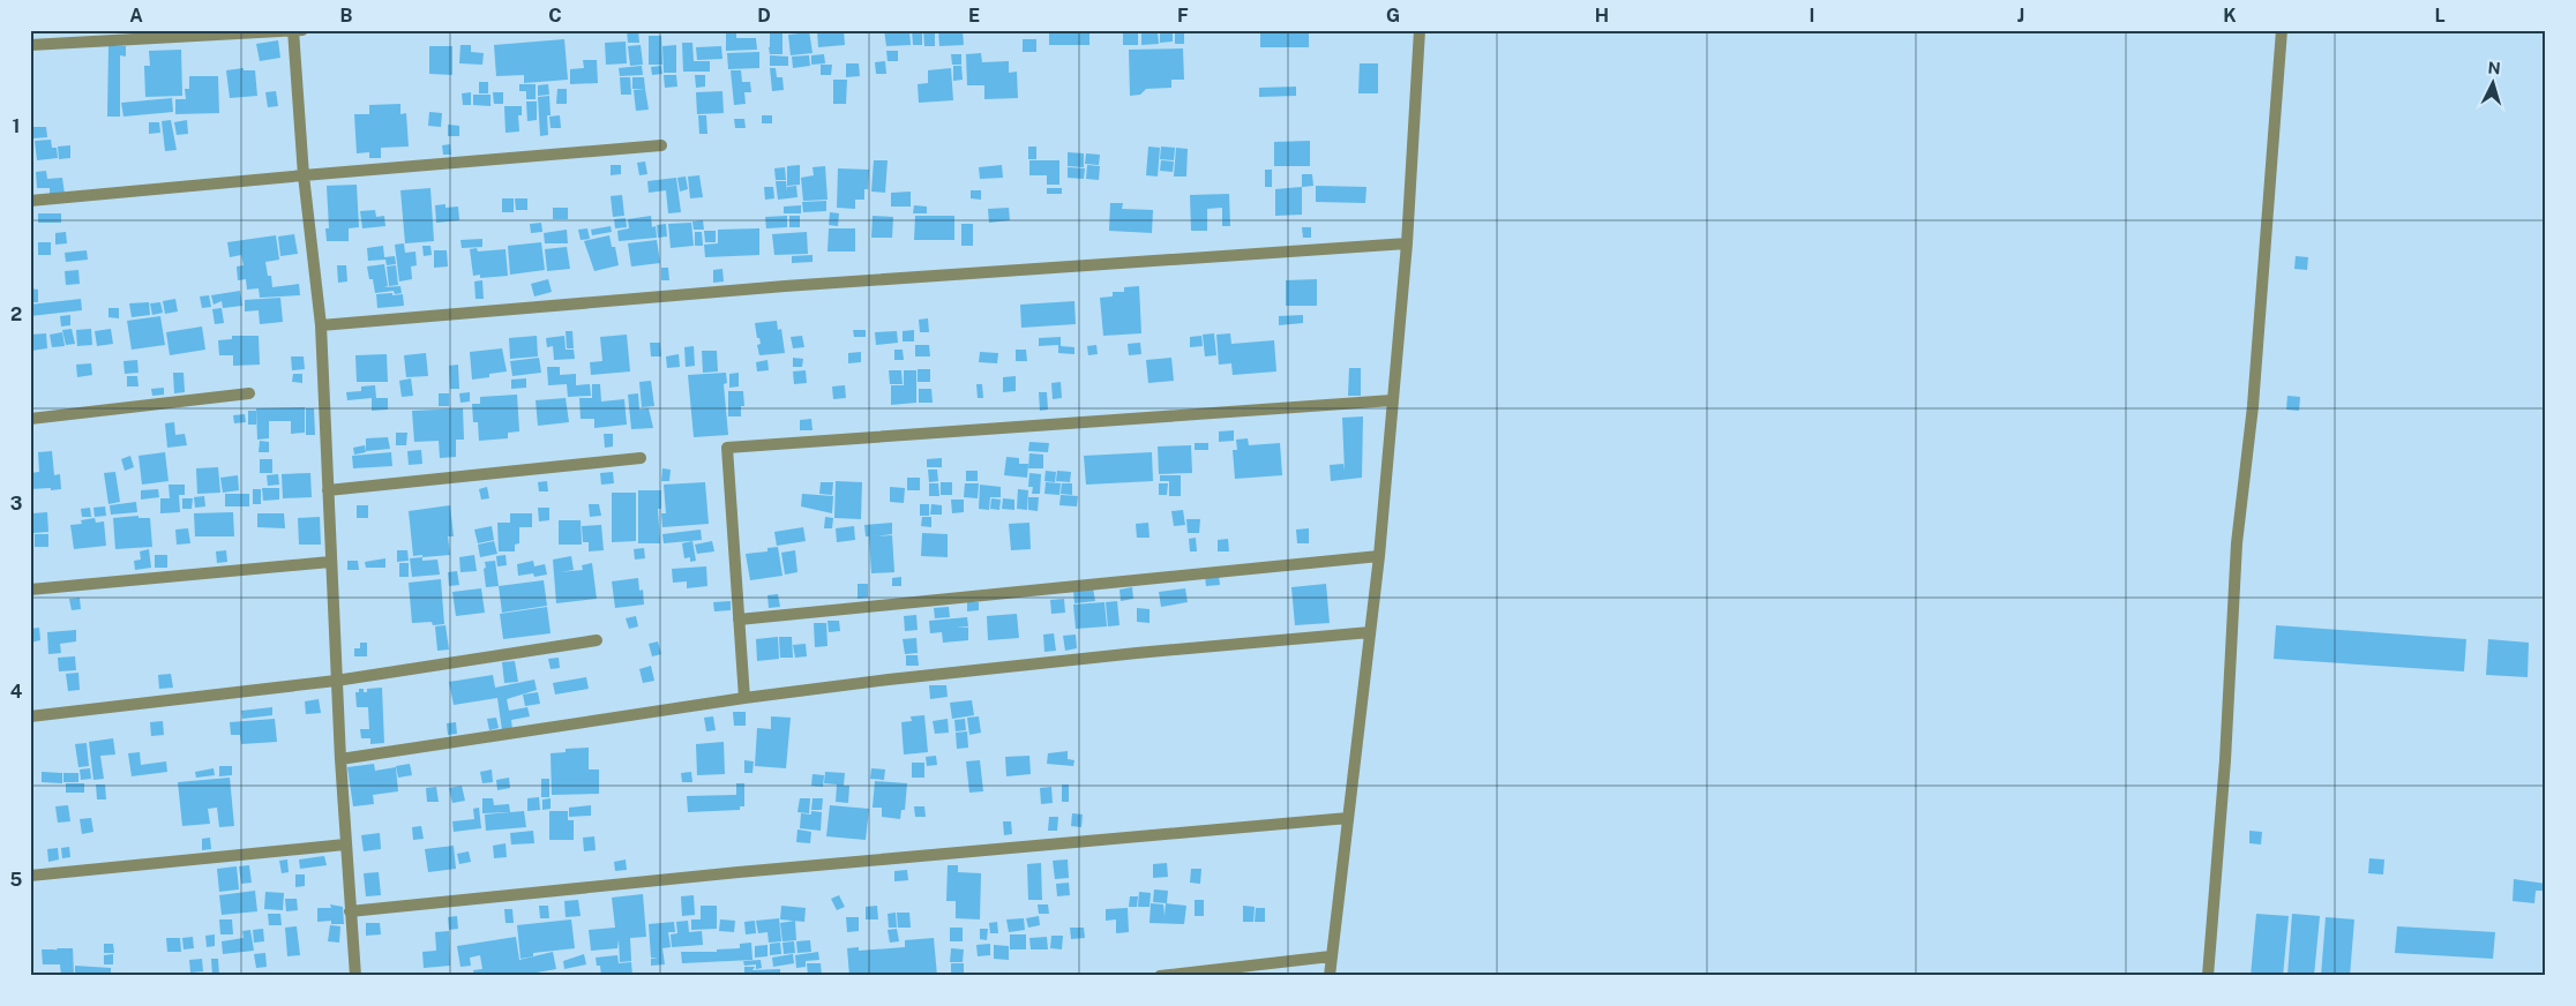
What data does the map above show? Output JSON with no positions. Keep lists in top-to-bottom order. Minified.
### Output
{"north":"top","grid":{"columns":["A","B","C","D","E","F","G","H","I","J","K","L"],"rows":["1","2","3","4","5"]}}
